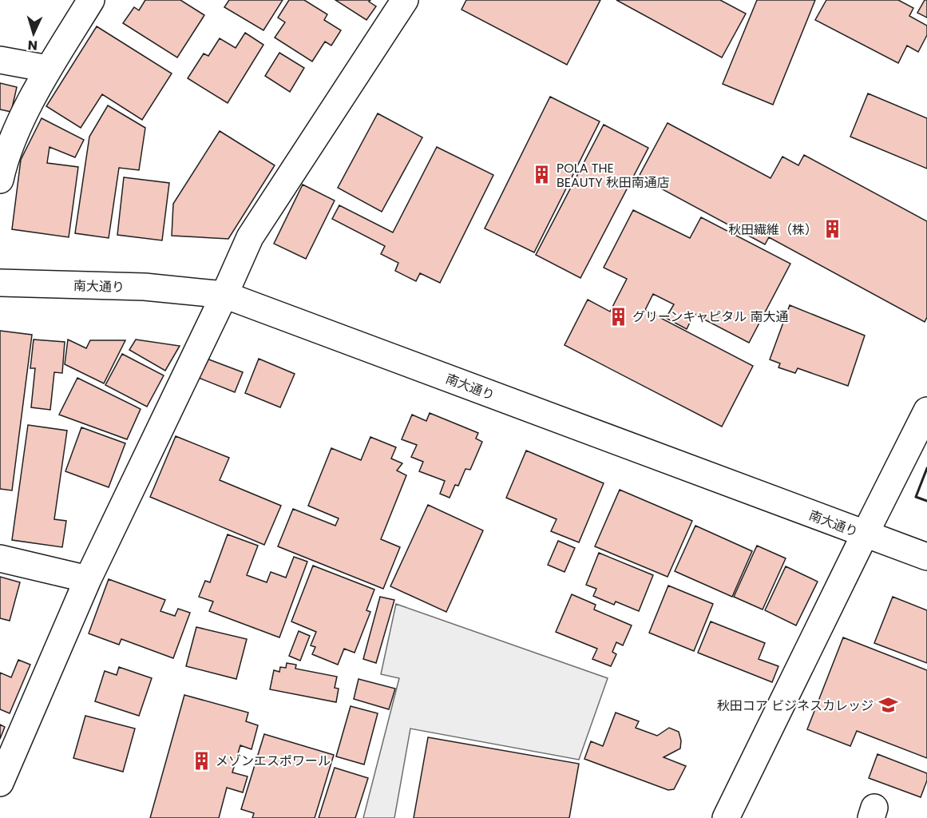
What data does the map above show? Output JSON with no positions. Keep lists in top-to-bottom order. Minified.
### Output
{"streets":{"street":["南大通り"]},"places":{"building":["POLA THE BEAUTY 秋田南通店","秋田繊維（株）","グリーンキャピタル 南大通","メゾンエスポワール"],"school or university":["秋田コア ビジネスカレッジ"]},"north":"bottom"}
